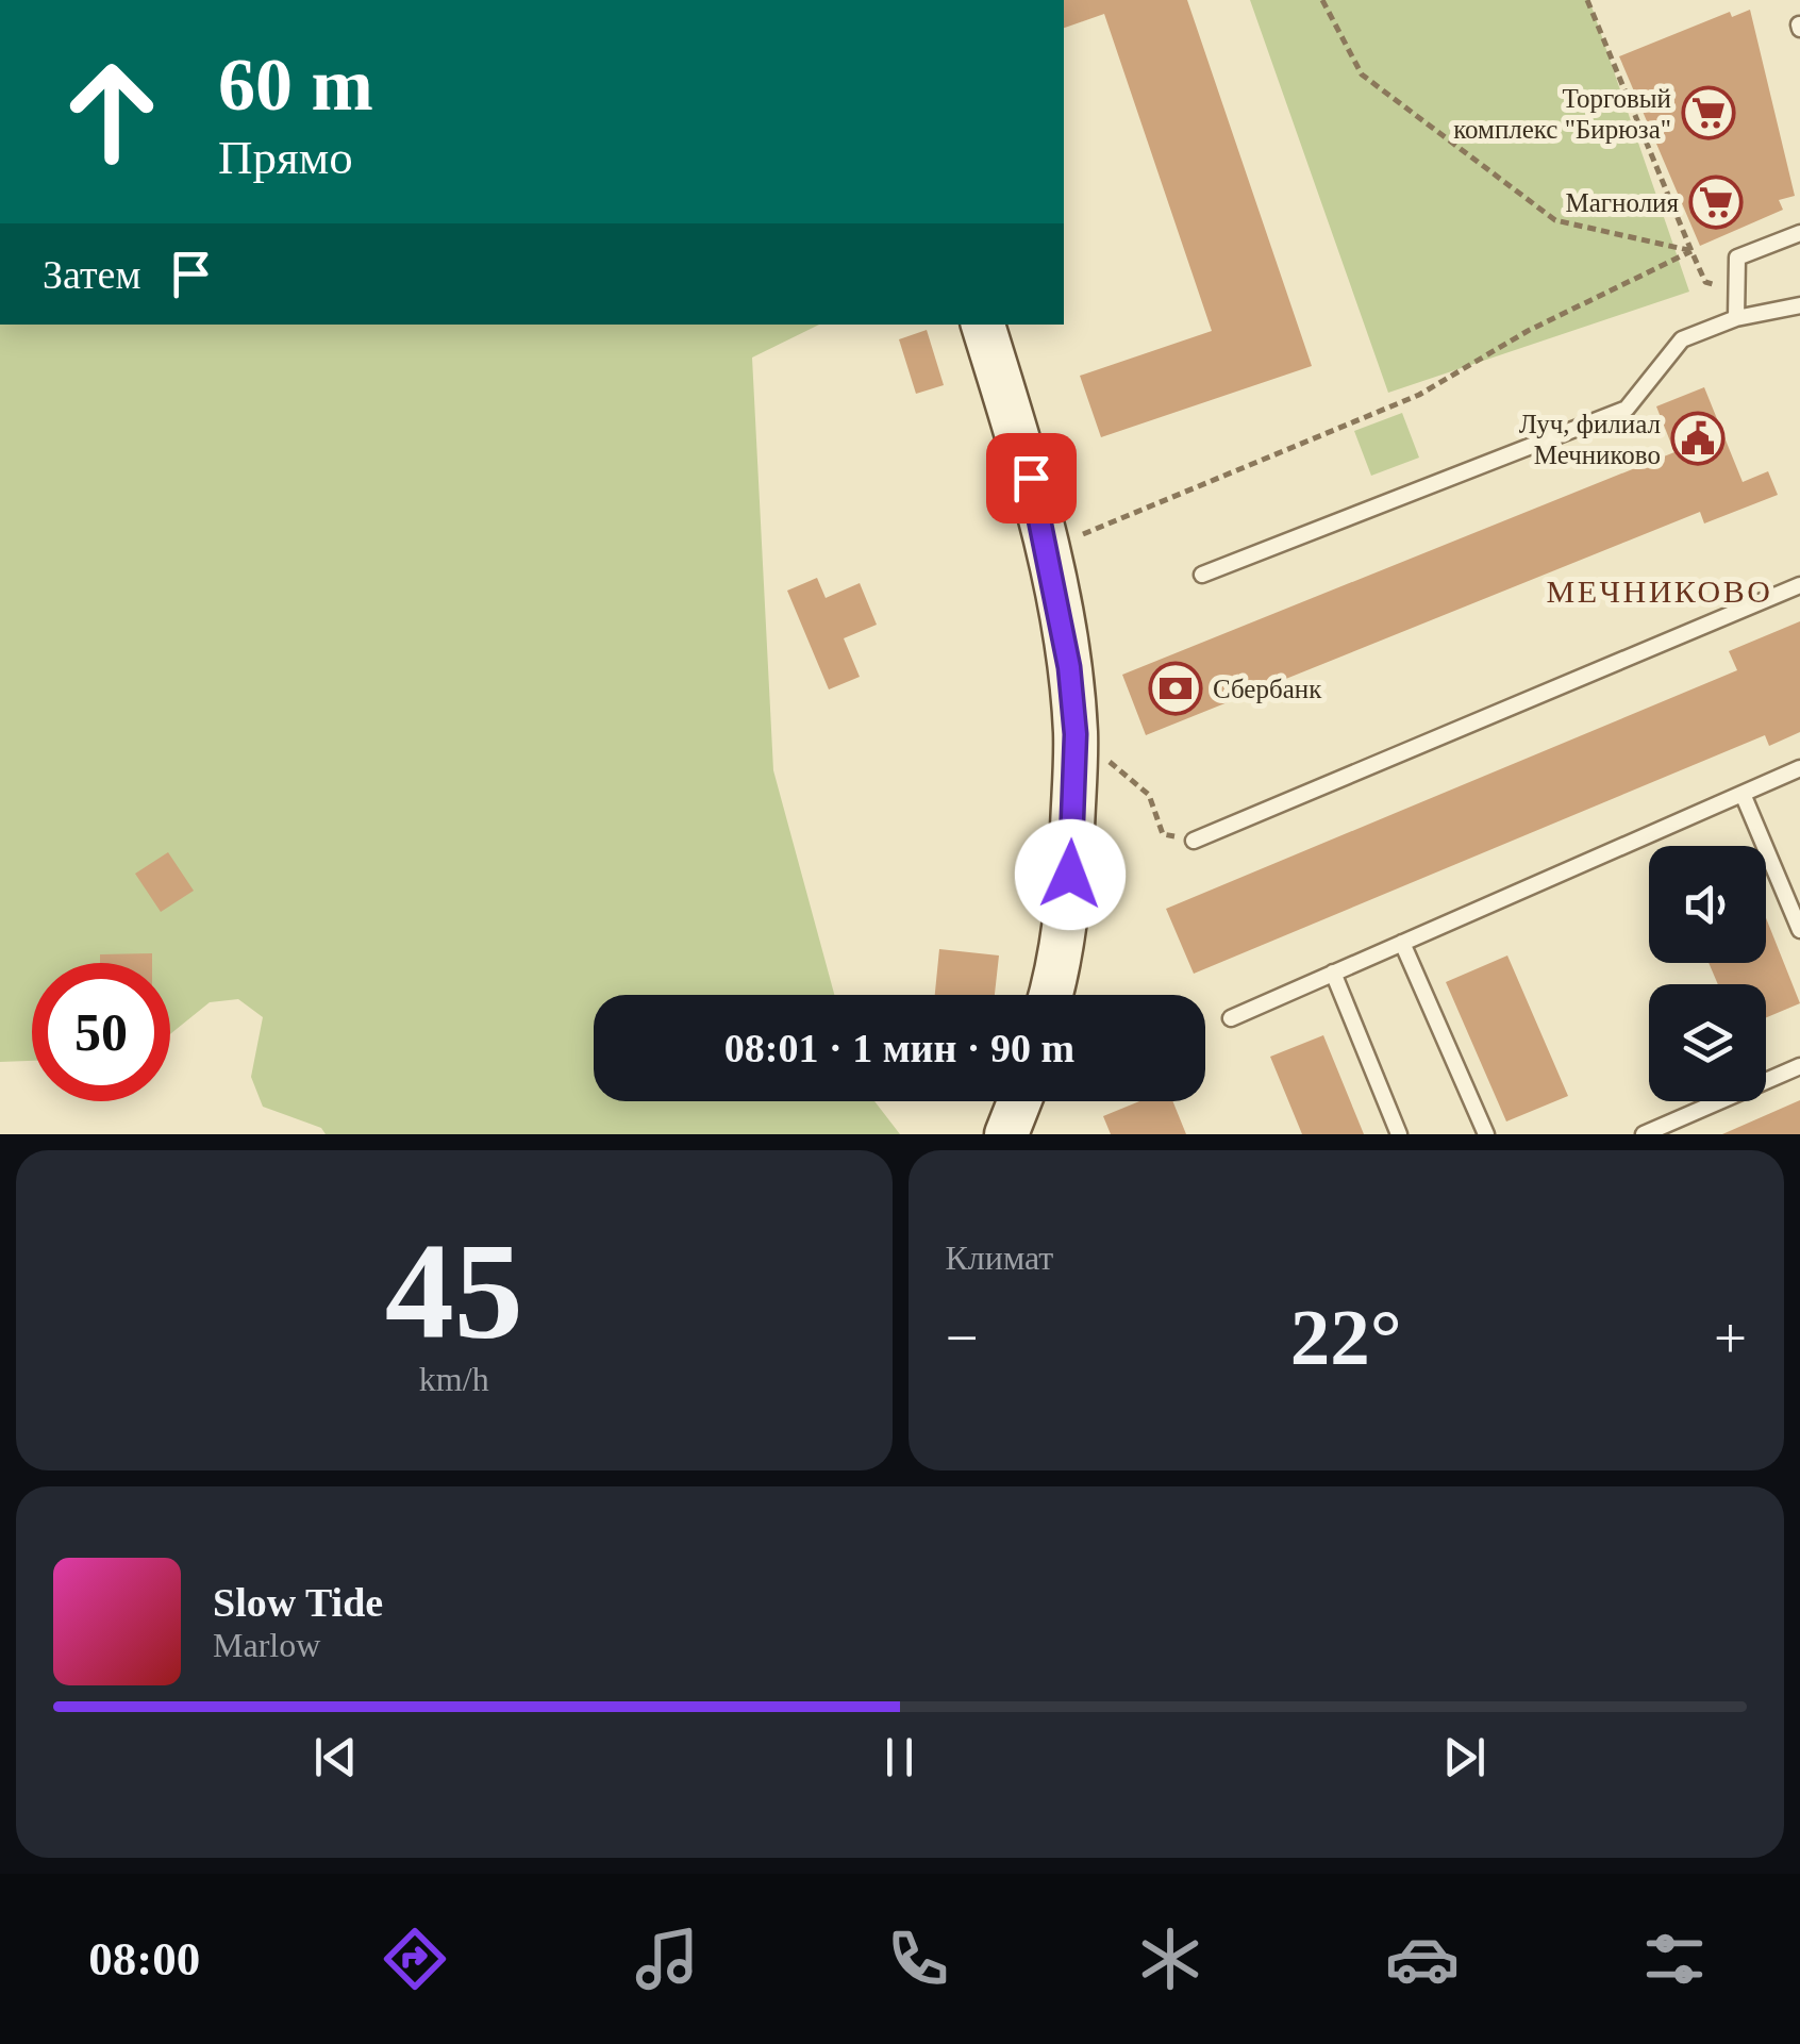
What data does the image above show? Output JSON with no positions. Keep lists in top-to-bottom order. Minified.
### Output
{"districts":["МЕЧНИКОВО"],"places":{"supermarket":["Торговый комплекс \"Бирюза\"","Магнолия"],"public building":["Луч, филиал Мечниково"],"bank":["Сбербанк"]},"page":{"turn":["60 m","Прямо"],"then":"Затем","limit":"50","trip":"08:01 · 1 мин · 90 m","tile":[["45","km/h"],"Климат"],"heat":["−","22°","+"],"song":["Slow Tide","Marlow"],"tabs":"08:00"}}
